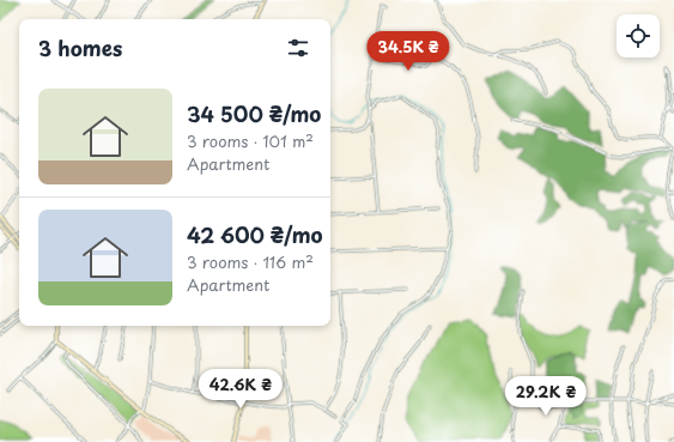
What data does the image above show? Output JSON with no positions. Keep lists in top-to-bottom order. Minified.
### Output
{"page":{"heading":"3 homes","price":["34.5K ₴","42.6K ₴","29.2K ₴"],"list":[{"name":"34 500 ₴/mo","note":"3 rooms · 101 m² · Apartment"},{"name":"42 600 ₴/mo","note":"3 rooms · 116 m² · Apartment"}]}}
